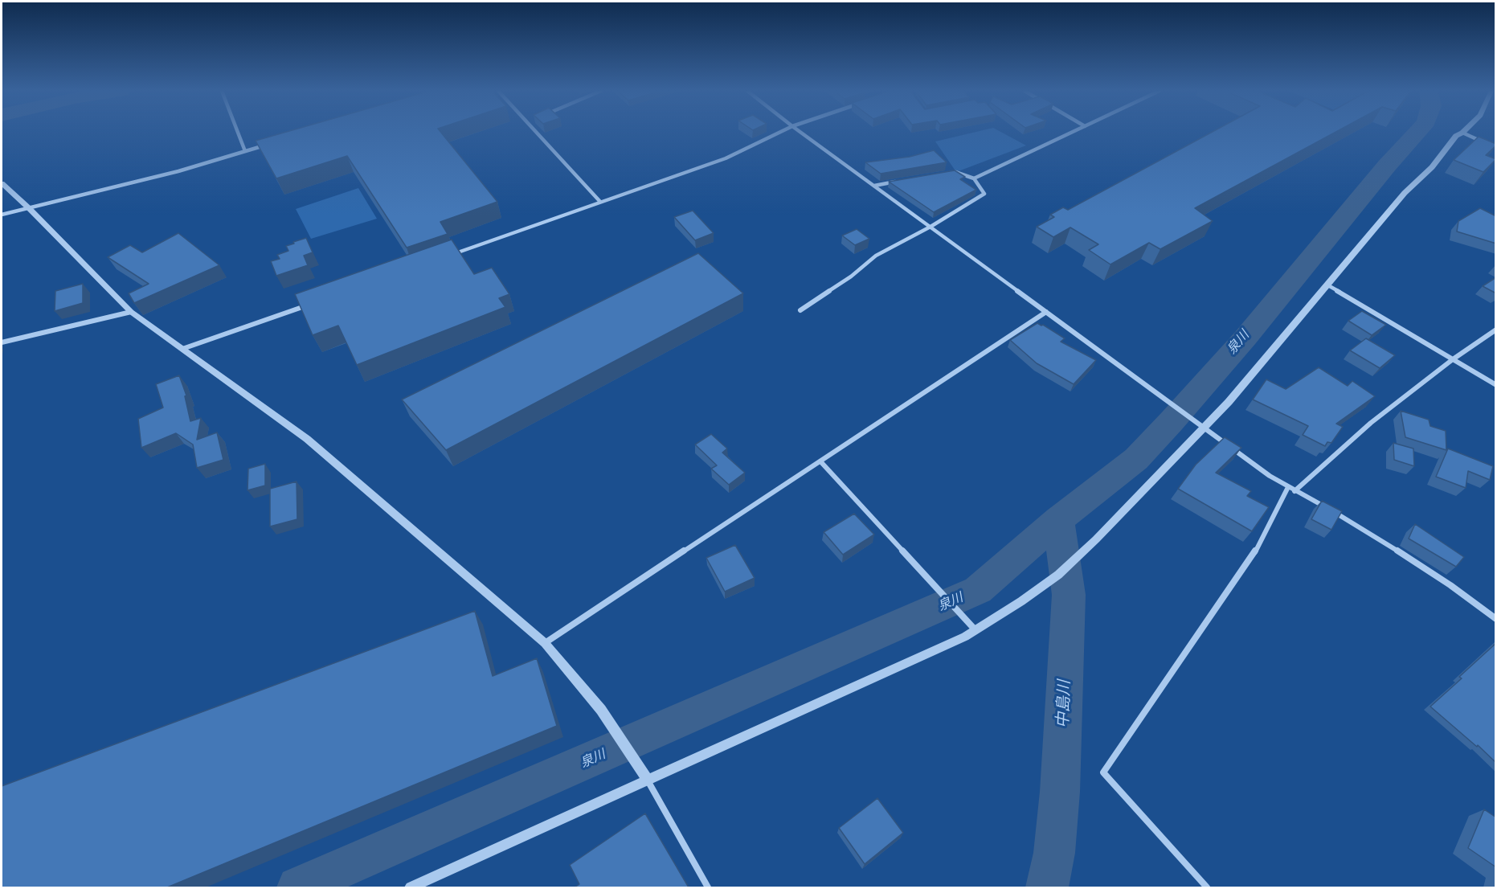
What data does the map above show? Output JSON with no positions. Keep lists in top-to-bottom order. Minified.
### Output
{"water":["泉川","中島川"]}
